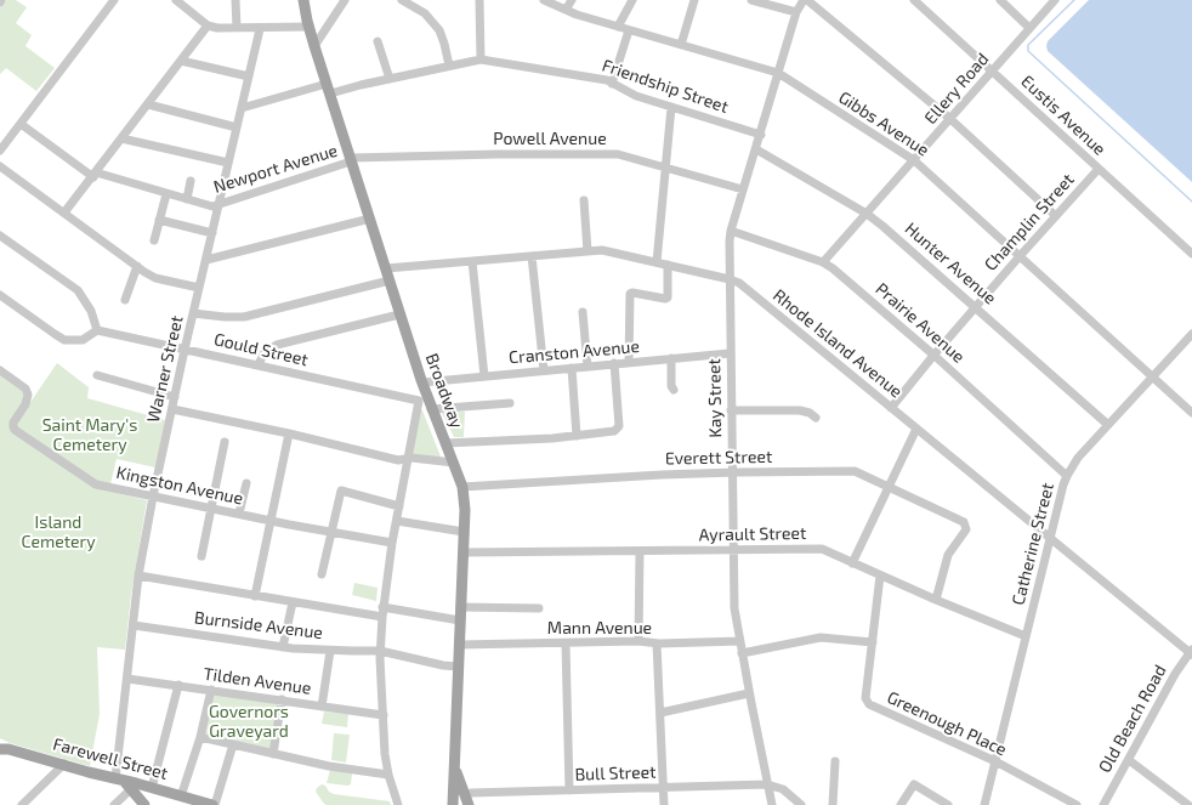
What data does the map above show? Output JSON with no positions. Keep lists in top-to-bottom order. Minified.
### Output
{"streets":{"main road":["Broadway","Farewell Street"],"street":["Friendship Street","Ellery Road","Eustis Avenue","Gibbs Avenue","Powell Avenue","Newport Avenue","Champlin Street","Hunter Avenue","Prairie Avenue","Rhode Island Avenue","Gould Street","Cranston Avenue","Warner Street","Kay Street","Everett Street","Kingston Avenue","Ayrault Street","Catherine Street","Burnside Avenue","Mann Avenue","Tilden Avenue","Old Beach Road","Greenough Place","Bull Street"]},"crossings":[["Friendship Street","Warner Street"],["Friendship Street","Broadway"],["Friendship Street","Kay Street"],["Ellery Road","Eustis Avenue"],["Ellery Road","Gibbs Avenue"],["Ellery Road","Hunter Avenue"],["Ellery Road","Prairie Avenue"],["Eustis Avenue","Champlin Street"],["Gibbs Avenue","Champlin Street"],["Gibbs Avenue","Kay Street"],["Gibbs Avenue","Catherine Street"],["Powell Avenue","Newport Avenue"],["Powell Avenue","Broadway"],["Powell Avenue","Kay Street"],["Newport Avenue","Warner Street"],["Newport Avenue","Broadway"],["Champlin Street","Hunter Avenue"],["Champlin Street","Prairie Avenue"],["Champlin Street","Rhode Island Avenue"],["Hunter Avenue","Kay Street"],["Hunter Avenue","Catherine Street"],["Prairie Avenue","Kay Street"],["Prairie Avenue","Catherine Street"],["Rhode Island Avenue","Broadway"],["Rhode Island Avenue","Kay Street"],["Rhode Island Avenue","Catherine Street"],["Rhode Island Avenue","Old Beach Road"],["Gould Street","Warner Street"],["Gould Street","Broadway"],["Cranston Avenue","Broadway"],["Cranston Avenue","Kay Street"],["Warner Street","Kingston Avenue"],["Warner Street","Burnside Avenue"],["Warner Street","Tilden Avenue"],["Warner Street","Farewell Street"],["Broadway","Everett Street"],["Broadway","Ayrault Street"],["Broadway","Burnside Avenue"],["Broadway","Mann Avenue"],["Kay Street","Everett Street"],["Kay Street","Ayrault Street"],["Kay Street","Mann Avenue"],["Kay Street","Bull Street"],["Everett Street","Ayrault Street"],["Ayrault Street","Catherine Street"],["Ayrault Street","Greenough Place"],["Catherine Street","Greenough Place"]],"parks":["Saint Mary's Cemetery","Island Cemetery","Governors Graveyard"]}
